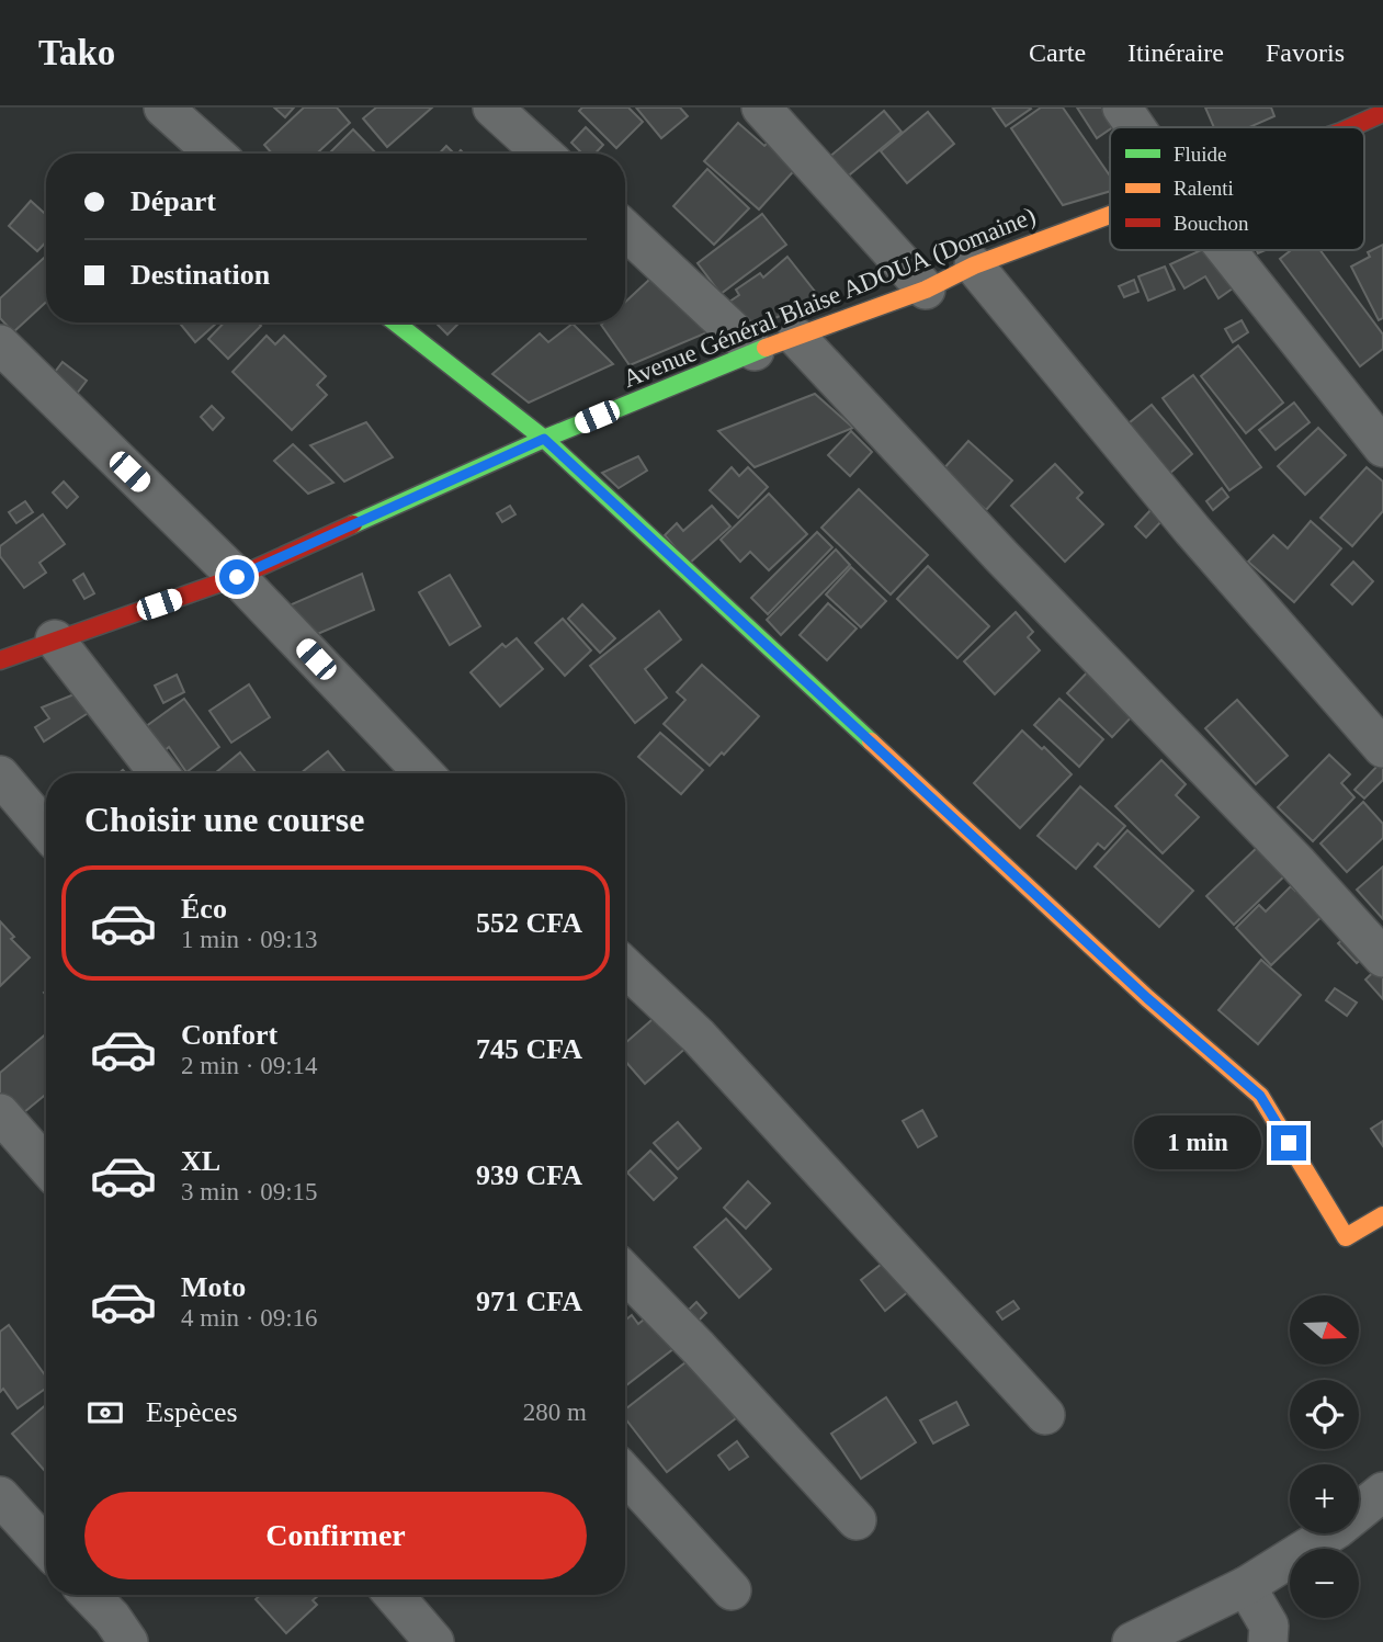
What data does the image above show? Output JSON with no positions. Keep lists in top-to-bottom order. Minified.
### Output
{"streets":{"street":["Avenue Général Blaise ADOUA (Domaine)"]},"legend":["Fluide","Ralenti","Bouchon"],"north":"right","page":{"header":"Tako","nav":["Carte","Itinéraire","Favoris"],"banner":["Départ","Destination"],"heading":"Choisir une course","list":[{"name":"Éco","note":"1 min · 09:13","value":"552 CFA"},{"name":"Confort","note":"2 min · 09:14","value":"745 CFA"},{"name":"XL","note":"3 min · 09:15","value":"939 CFA"},{"name":"Moto","note":"4 min · 09:16","value":"971 CFA"}],"bubble":"1 min","map_buttons":["+","−"],"pay":["Espèces","280 m"],"buttons":"Confirmer"}}
